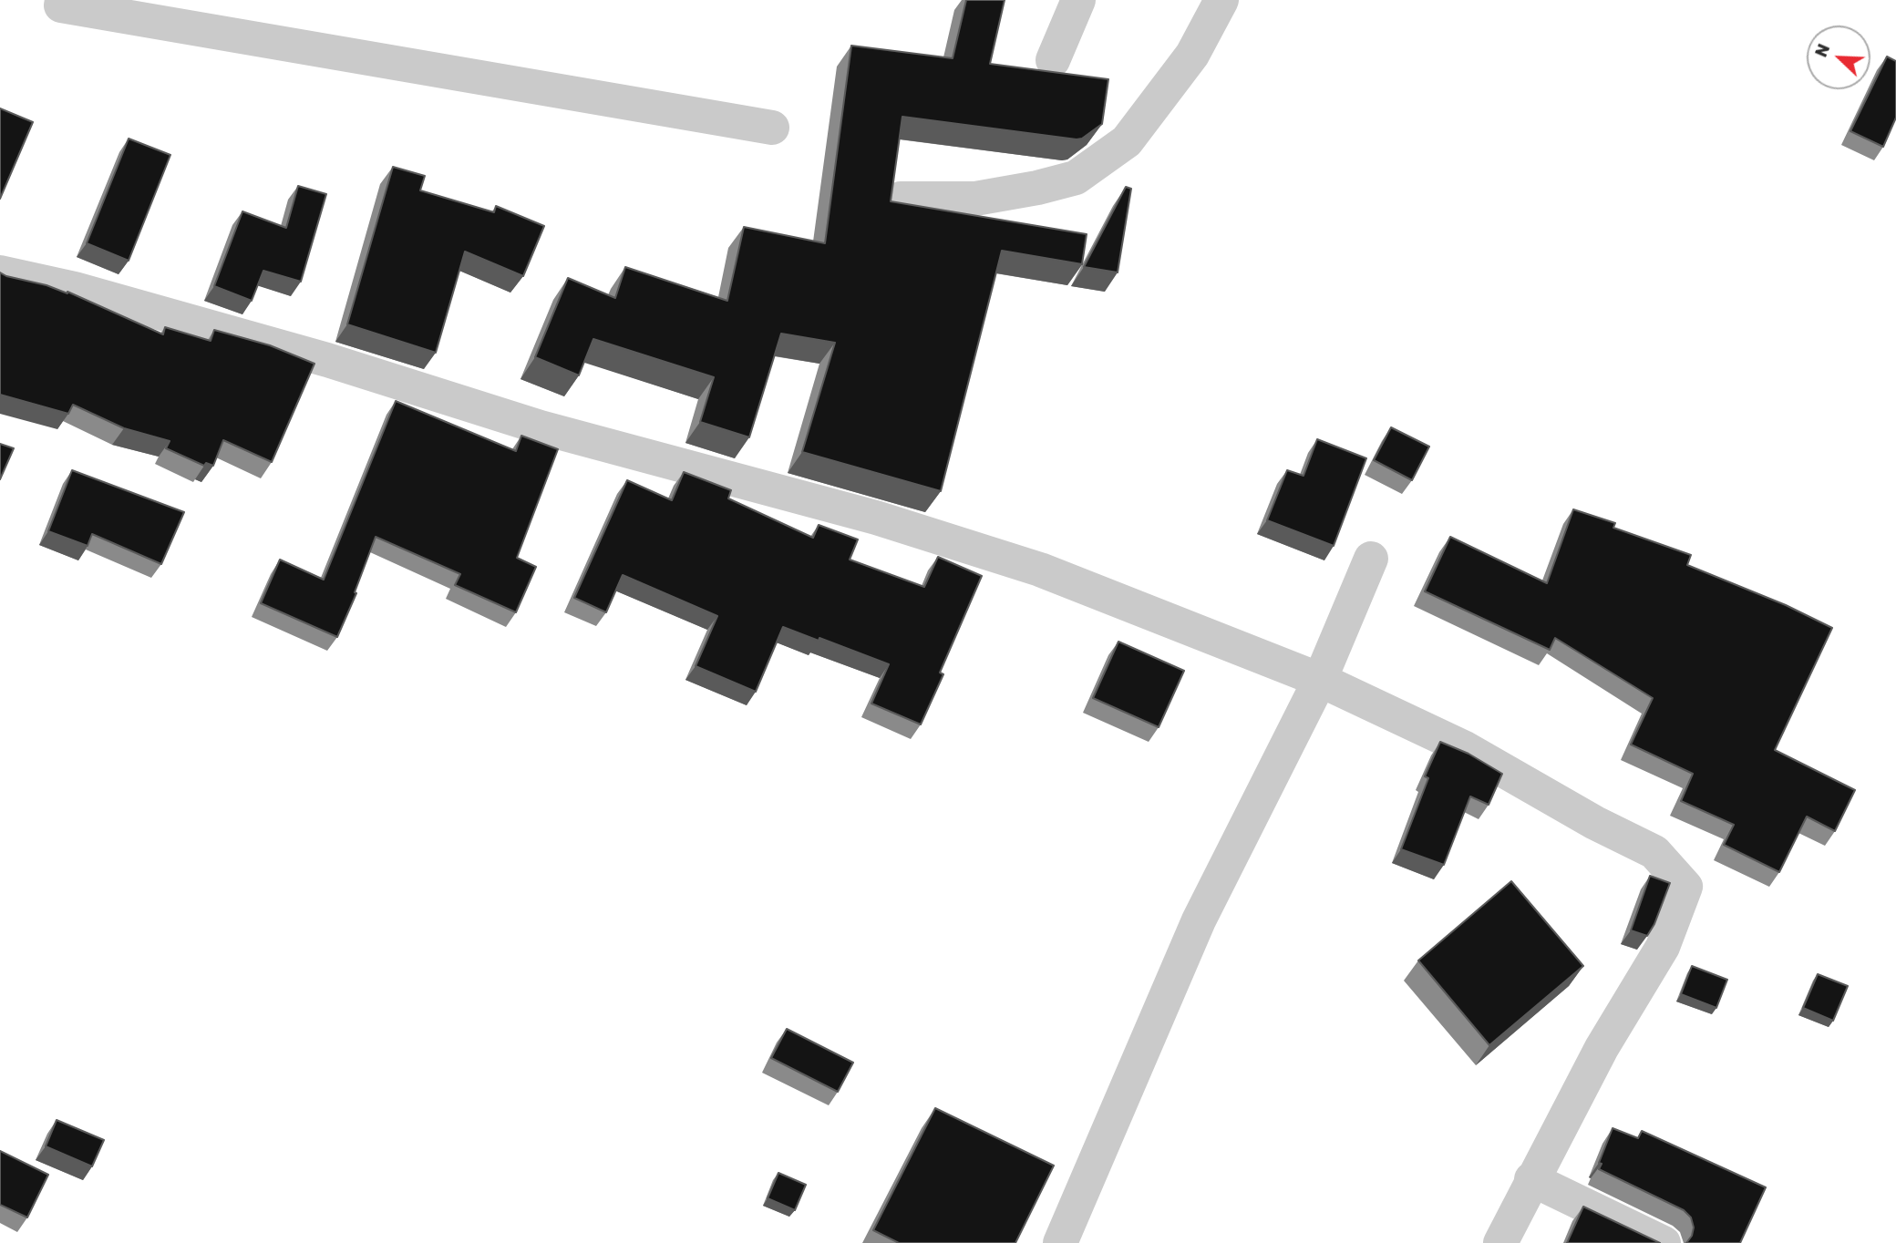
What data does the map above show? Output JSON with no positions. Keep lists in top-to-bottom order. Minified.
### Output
{"north":"top left"}
